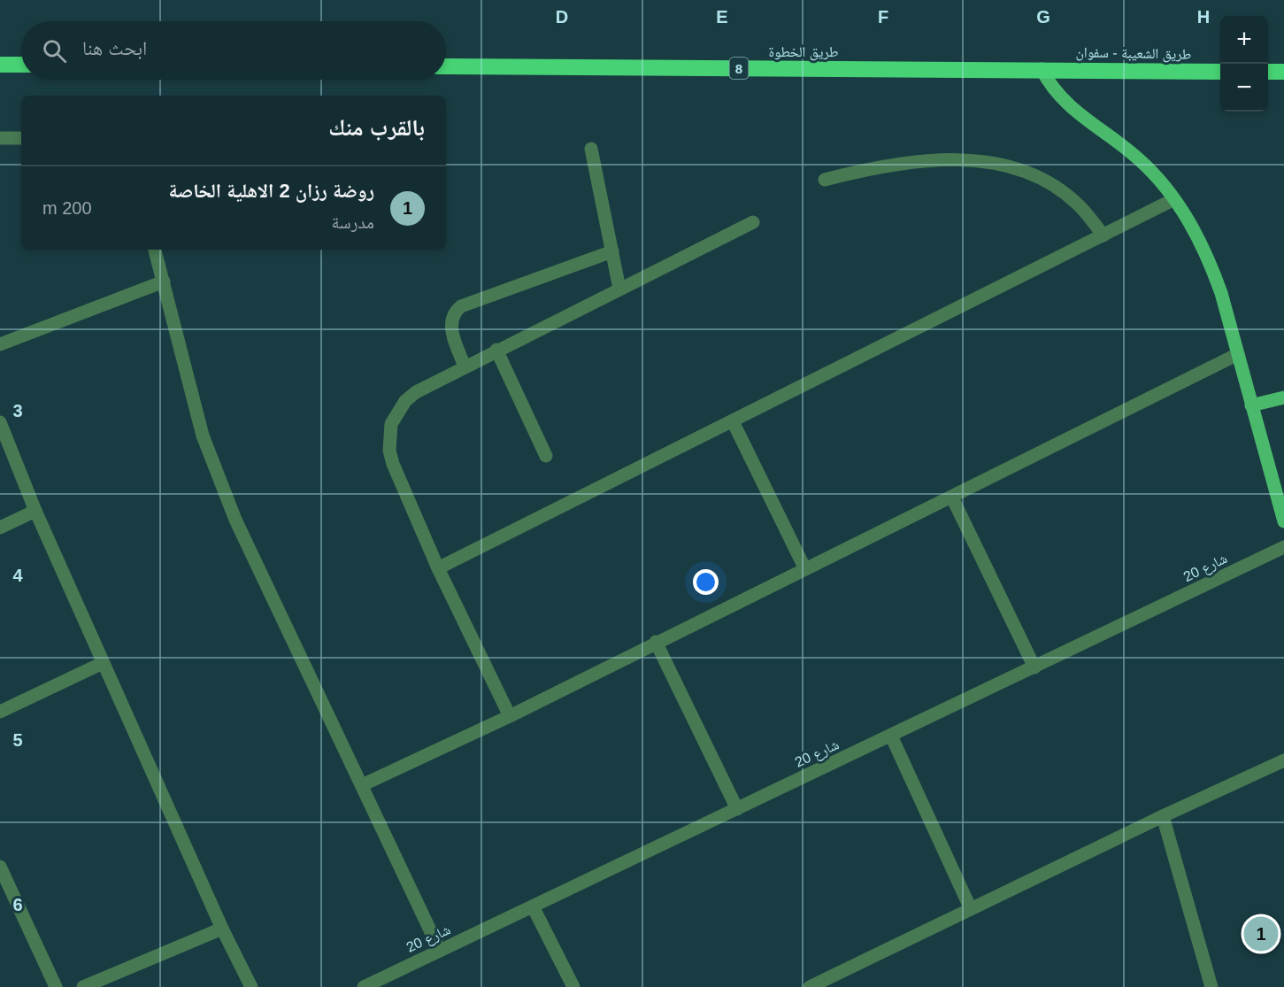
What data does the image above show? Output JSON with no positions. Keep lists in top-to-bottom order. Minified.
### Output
{"streets":{"highway":["طريق الخطوة","طريق الشعيبة - سفوان","8"],"street":["شارع 20"]},"crossings":[["طريق الخطوة","طريق الشعيبة - سفوان"]],"page":{"map_buttons":["+","−"],"search":"ابحث هنا","heading":"بالقرب منك","list":[{"mark":"1","name":"روضة رزان 2 الاهلية الخاصة","note":"مدرسة","value":"200 m"}],"pins":"1"},"grid":{"columns":["D","E","F","G","H"],"rows":["3","4","5","6"]}}
